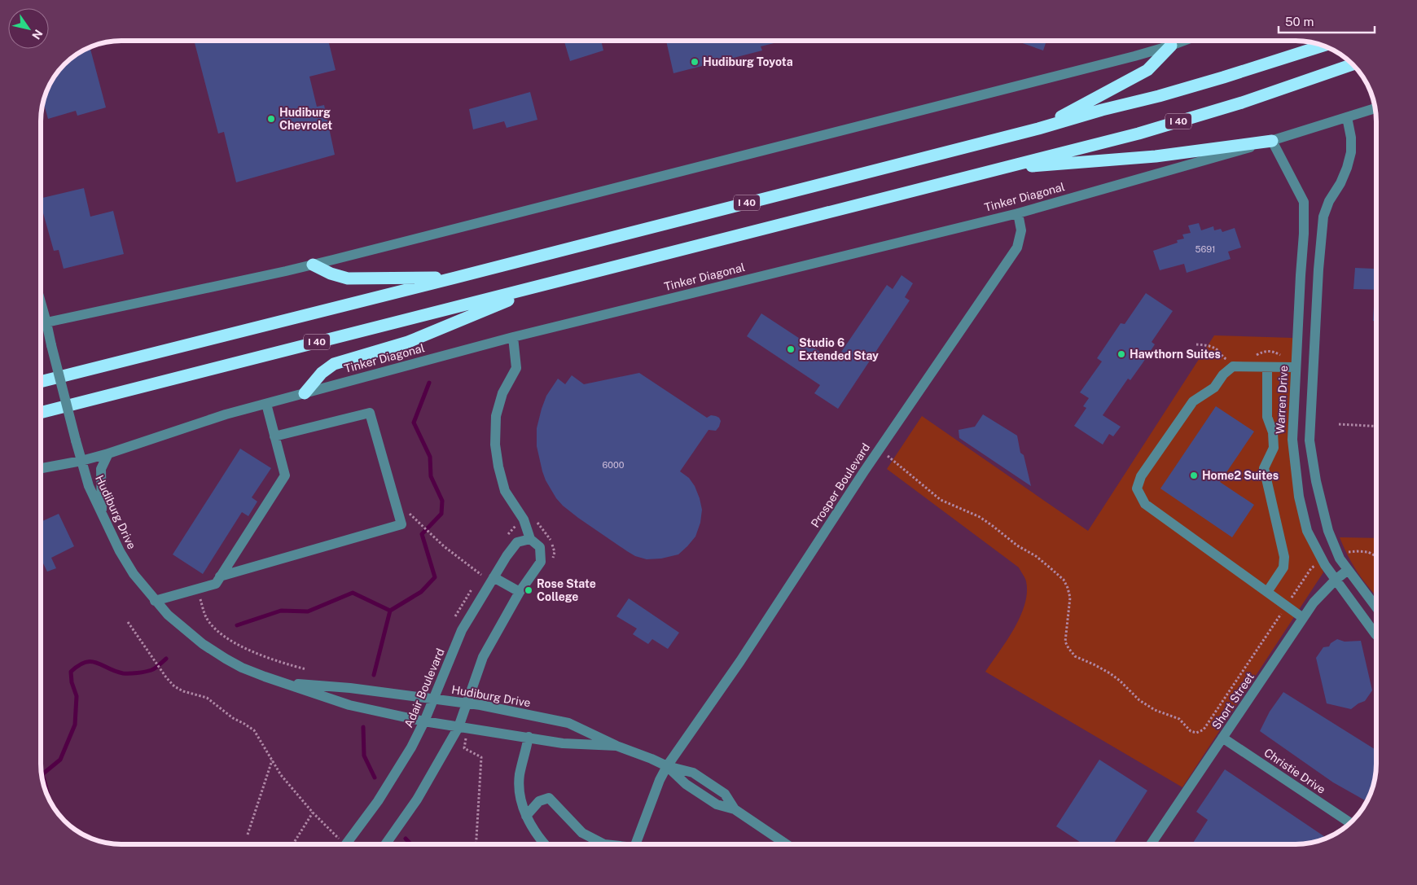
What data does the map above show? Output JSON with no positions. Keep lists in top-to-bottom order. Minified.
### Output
{"streets":{"highway":["I 40"],"street":["Tinker Diagonal","Warren Drive","Prosper Boulevard","Hudiburg Drive","Adair Boulevard","Short Street","Christie Drive"]},"crossings":[["Tinker Diagonal","Warren Drive"],["Tinker Diagonal","Prosper Boulevard"],["Tinker Diagonal","Hudiburg Drive"],["Warren Drive","Short Street"],["Prosper Boulevard","Hudiburg Drive"],["Hudiburg Drive","Adair Boulevard"],["Short Street","Christie Drive"]],"places":["Hudiburg Toyota","Hudiburg Chevrolet","Studio 6 Extended Stay","Hawthorn Suites","Home2 Suites","Rose State College"],"house_numbers":["5691","6000"],"scale_bar":"50 m","north":"bottom right"}
